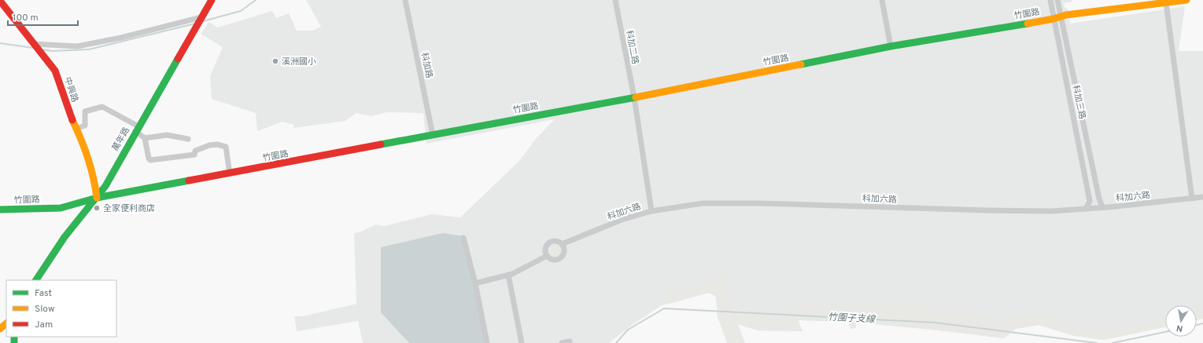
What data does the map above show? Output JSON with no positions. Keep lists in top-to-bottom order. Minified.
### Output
{"streets":{"street":["竹圍路","科加二路","科加路","中興路","科加三路","萬年路","科加六路"]},"crossings":[["竹圍路","科加二路"],["竹圍路","科加路"],["竹圍路","中興路"],["竹圍路","科加三路"],["竹圍路","萬年路"],["科加二路","科加六路"],["中興路","萬年路"],["科加三路","科加六路"]],"water":["竹圍子支線"],"places":["溪洲國小","全家便利商店"],"legend":["Fast","Slow","Jam"],"scale_bar":"100 m","north":"bottom"}
